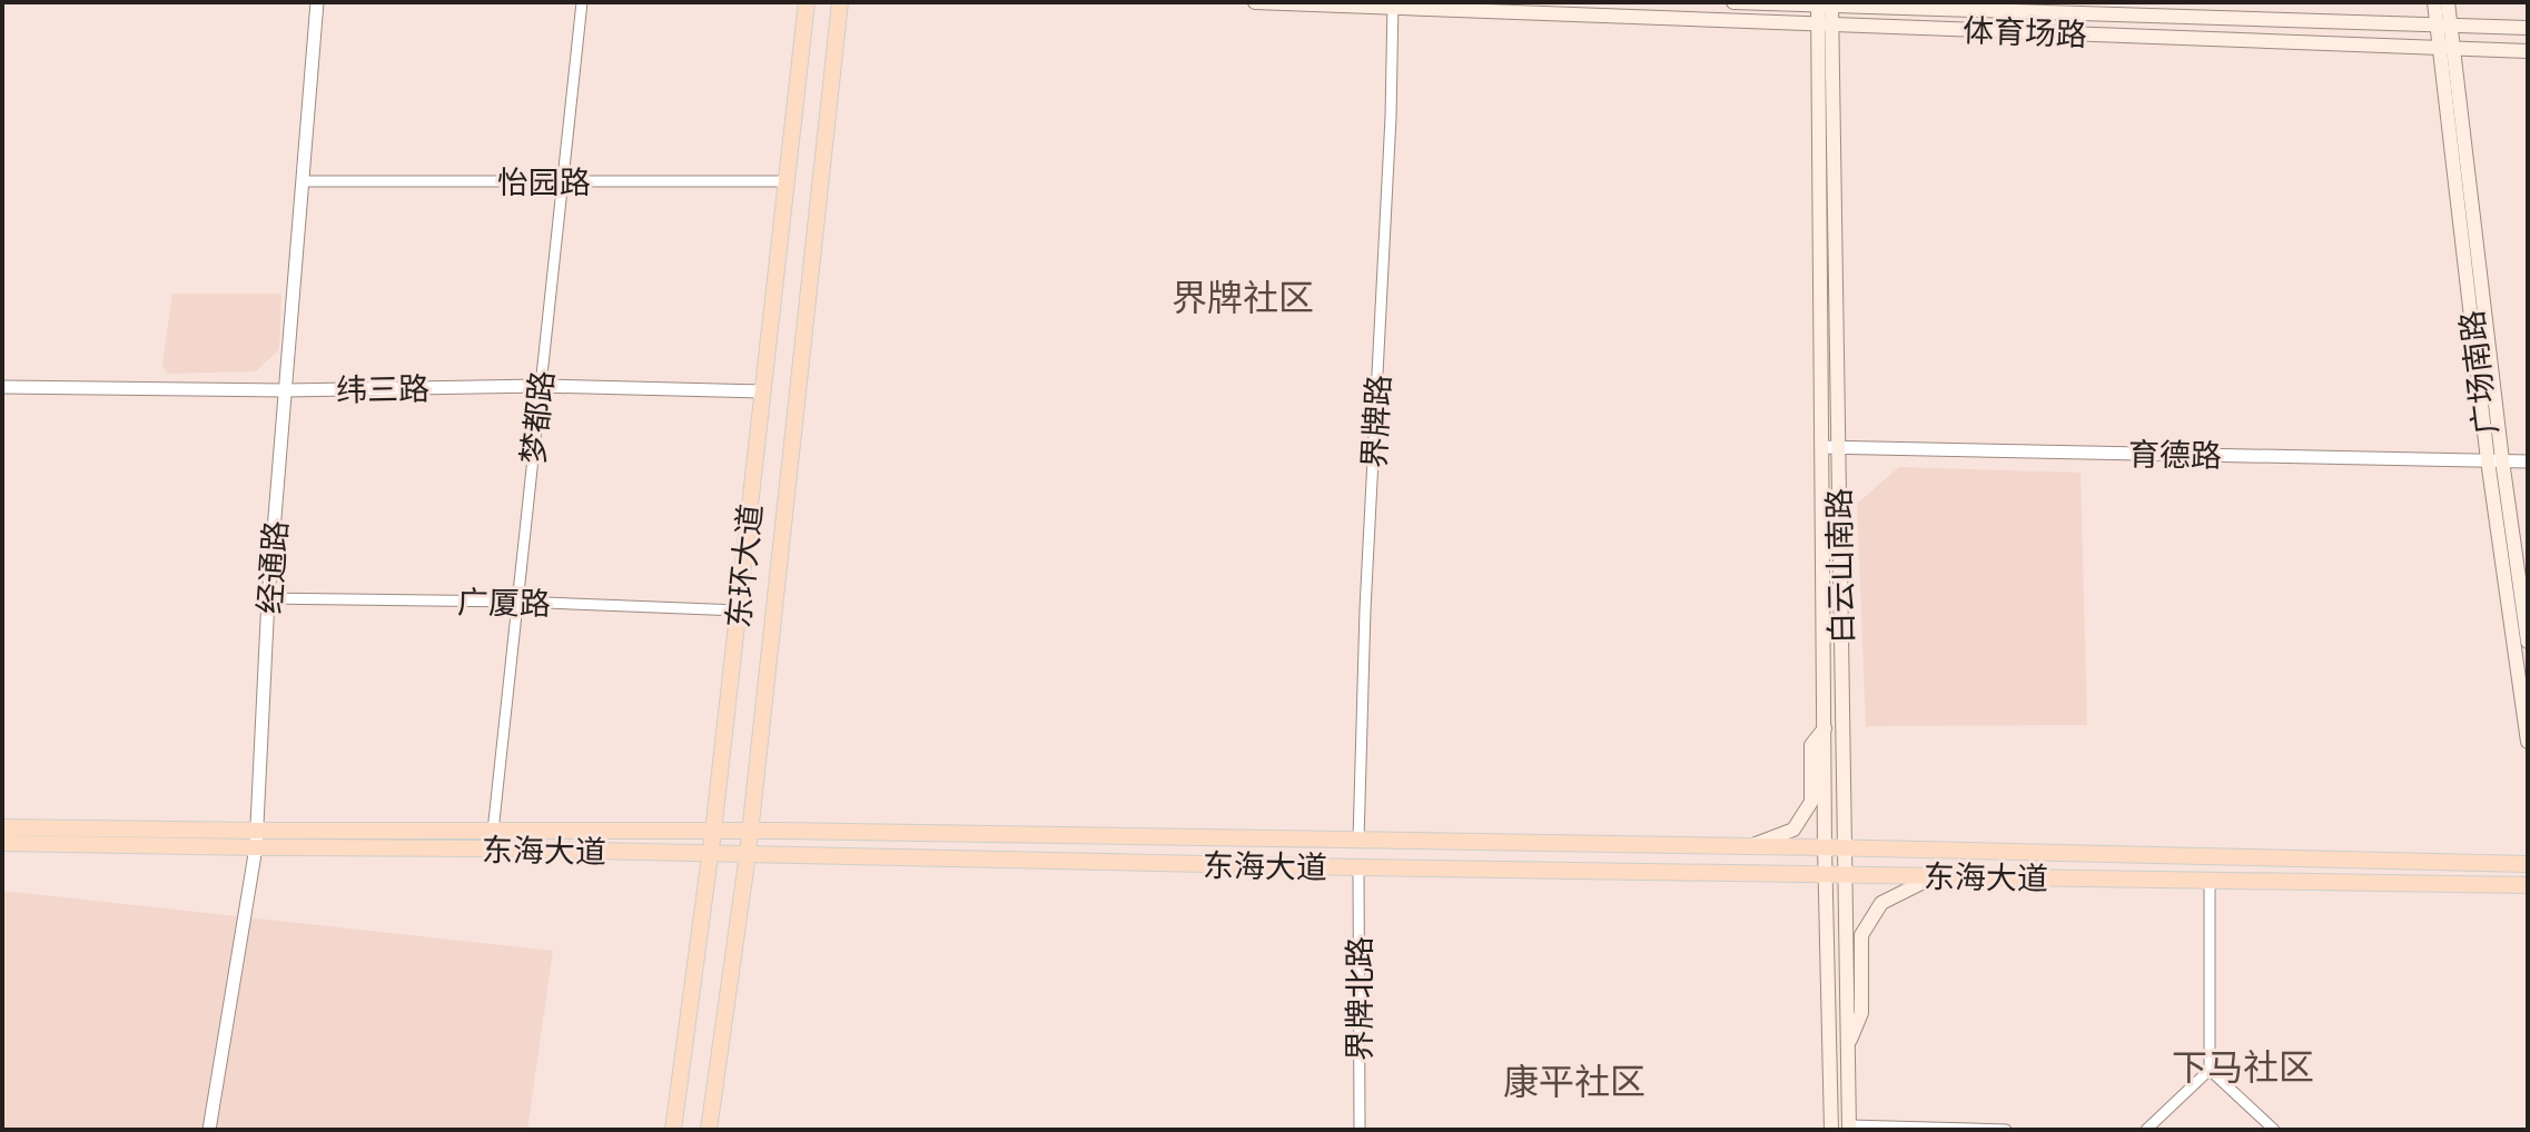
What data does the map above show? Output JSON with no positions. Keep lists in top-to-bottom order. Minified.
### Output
{"streets":{"main road":["体育场路","广场南路","东环大道","白云山南路","东海大道"],"street":["怡园路","纬三路","梦都路","界牌路","育德路","经通路","广厦路","界牌北路"]},"crossings":[["体育场路","广场南路"],["体育场路","界牌路"],["体育场路","白云山南路"],["怡园路","梦都路"],["怡园路","东环大道"],["怡园路","经通路"],["广场南路","育德路"],["纬三路","梦都路"],["纬三路","东环大道"],["纬三路","经通路"],["梦都路","广厦路"],["梦都路","东海大道"],["界牌路","东海大道"],["育德路","白云山南路"],["东环大道","广厦路"],["东环大道","东海大道"],["白云山南路","东海大道"],["经通路","广厦路"],["经通路","东海大道"],["东海大道","界牌北路"]],"districts":["界牌社区","下马社区","康平社区"]}
